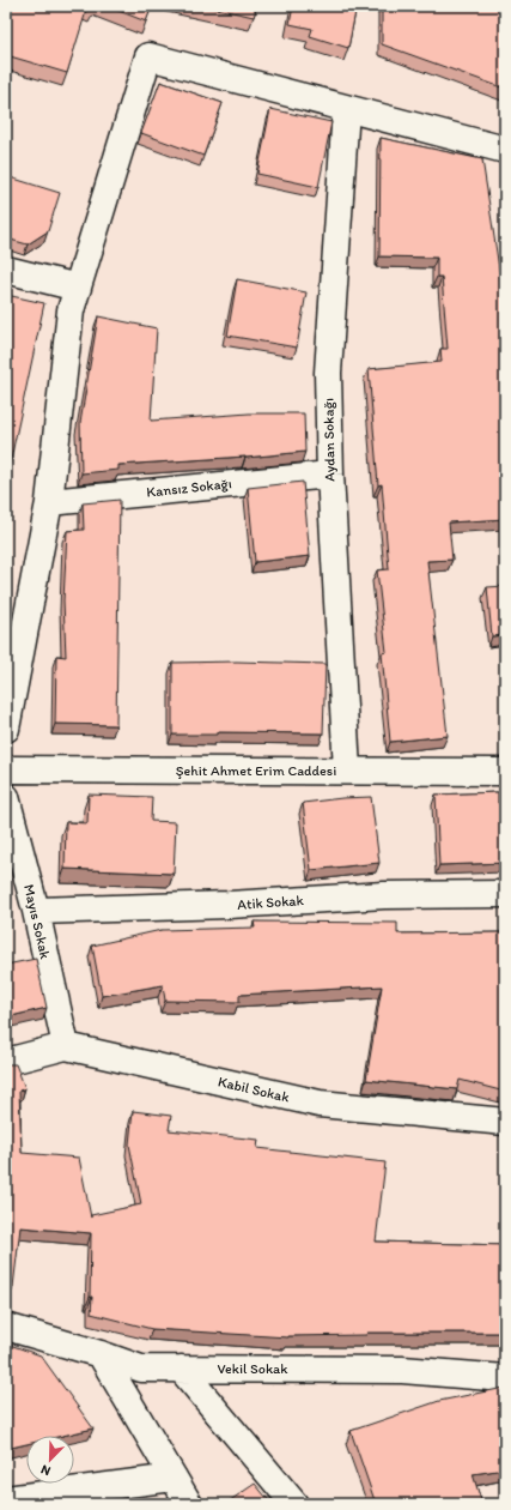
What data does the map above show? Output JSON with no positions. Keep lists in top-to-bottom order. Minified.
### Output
{"streets":{"street":["Aydan Sokağı","Kansız Sokağı","Şehit Ahmet Erim Caddesi","Atik Sokak","Mayıs Sokak","Kabil Sokak","Vekil Sokak"]},"crossings":[["Aydan Sokağı","Kansız Sokağı"],["Aydan Sokağı","Şehit Ahmet Erim Caddesi"],["Atik Sokak","Mayıs Sokak"],["Mayıs Sokak","Kabil Sokak"]],"north":"bottom left"}
